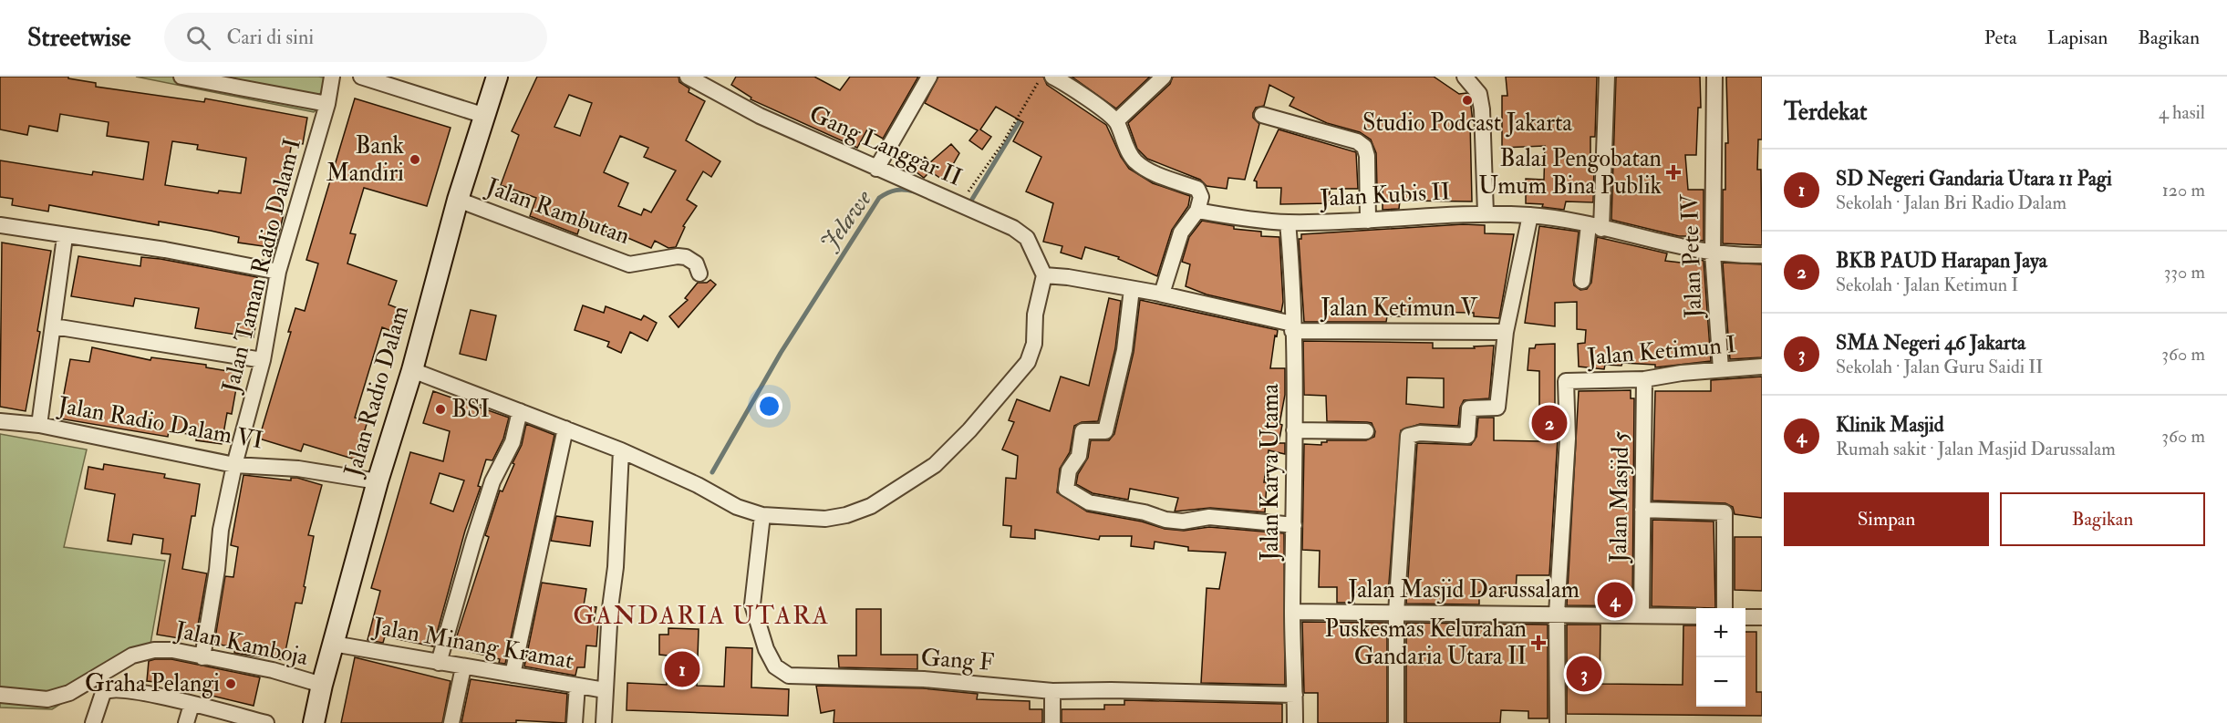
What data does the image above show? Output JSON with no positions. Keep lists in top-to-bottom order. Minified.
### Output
{"streets":{"main road":["Jalan Radio Dalam"],"street":["Gang Langgar II","Jalan Kubis II","Jalan Rambutan","Jalan Pete IV","Jalan Taman Radio Dalam I","Jalan Ketimun V","Jalan Ketimun I","Jalan Radio Dalam VI","Jalan Karya Utama","Jalan Masjid 5","Jalan Masjid Darussalam","Jalan Kamboja","Jalan Minang Kramat","Gang F"]},"crossings":[["Jalan Kubis II","Jalan Pete IV"],["Jalan Kubis II","Jalan Karya Utama"],["Jalan Rambutan","Jalan Radio Dalam"],["Jalan Pete IV","Jalan Ketimun I"],["Jalan Taman Radio Dalam I","Jalan Radio Dalam VI"],["Jalan Taman Radio Dalam I","Jalan Kamboja"],["Jalan Ketimun V","Jalan Karya Utama"],["Jalan Ketimun I","Jalan Masjid 5"],["Jalan Ketimun I","Jalan Masjid Darussalam"],["Jalan Radio Dalam","Jalan Radio Dalam VI"],["Jalan Radio Dalam","Jalan Kamboja"],["Jalan Radio Dalam","Jalan Minang Kramat"],["Jalan Karya Utama","Jalan Masjid Darussalam"],["Jalan Karya Utama","Gang F"],["Jalan Masjid 5","Jalan Masjid Darussalam"]],"districts":["GANDARIA UTARA"],"water":["Jelawe"],"places":{"other":["Studio Podcast Jakarta","Bank Mandiri","BSI","Graha Pelangi"],"health":["Balai Pengobatan Umum Bina Publik","Puskesmas Kelurahan Gandaria Utara II"]},"page":{"header":"Streetwise","search":"Cari di sini","nav":["Peta","Lapisan","Bagikan"],"heading":["Terdekat","4 hasil"],"list":[{"mark":"1","name":"SD Negeri Gandaria Utara 11 Pagi","note":"Sekolah · Jalan Bri Radio Dalam","value":"120 m"},{"mark":"2","name":"BKB PAUD Harapan Jaya","note":"Sekolah · Jalan Ketimun I","value":"330 m"},{"mark":"3","name":"SMA Negeri 46 Jakarta","note":"Sekolah · Jalan Guru Saidi II","value":"360 m"},{"mark":"4","name":"Klinik Masjid","note":"Rumah sakit · Jalan Masjid Darussalam","value":"360 m"}],"pins":["2","4","1","3"],"buttons":["Simpan","Bagikan"],"map_buttons":["+","−"]}}
